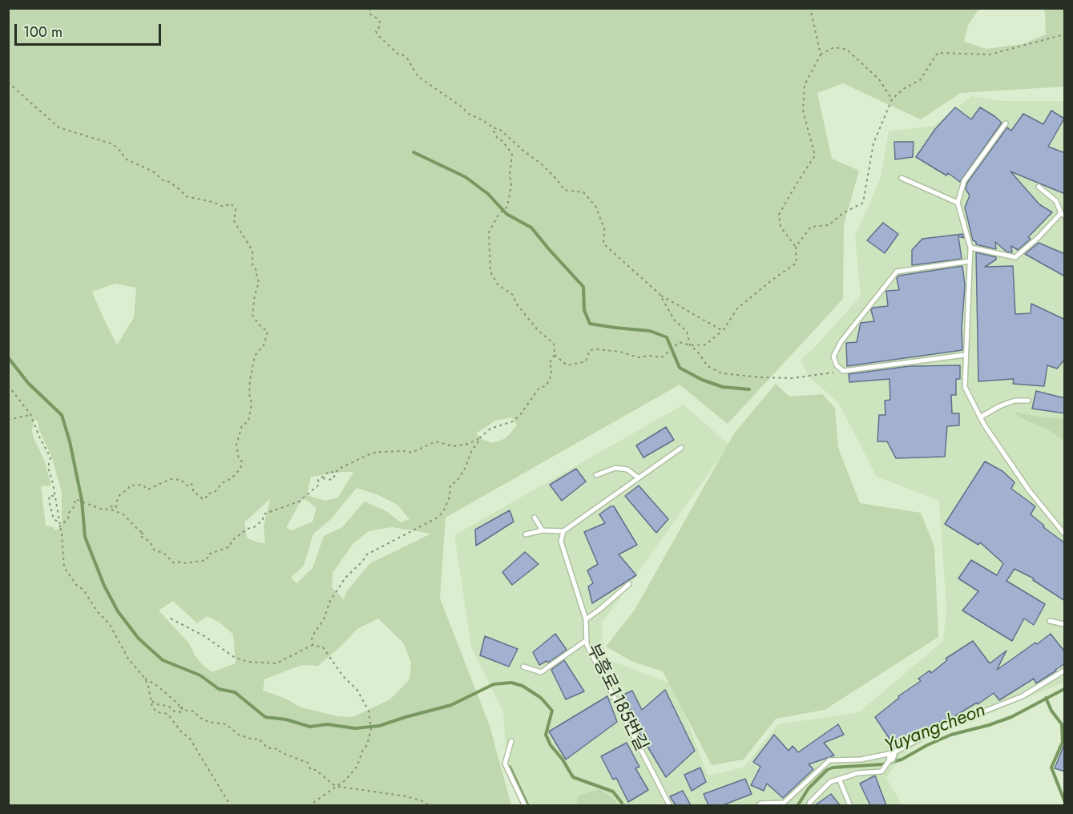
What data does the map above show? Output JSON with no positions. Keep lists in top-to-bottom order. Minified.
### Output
{"streets":{"lane":["부흥로1185번길"]},"water":["Yuyangcheon"],"scale_bar":"100 m"}
